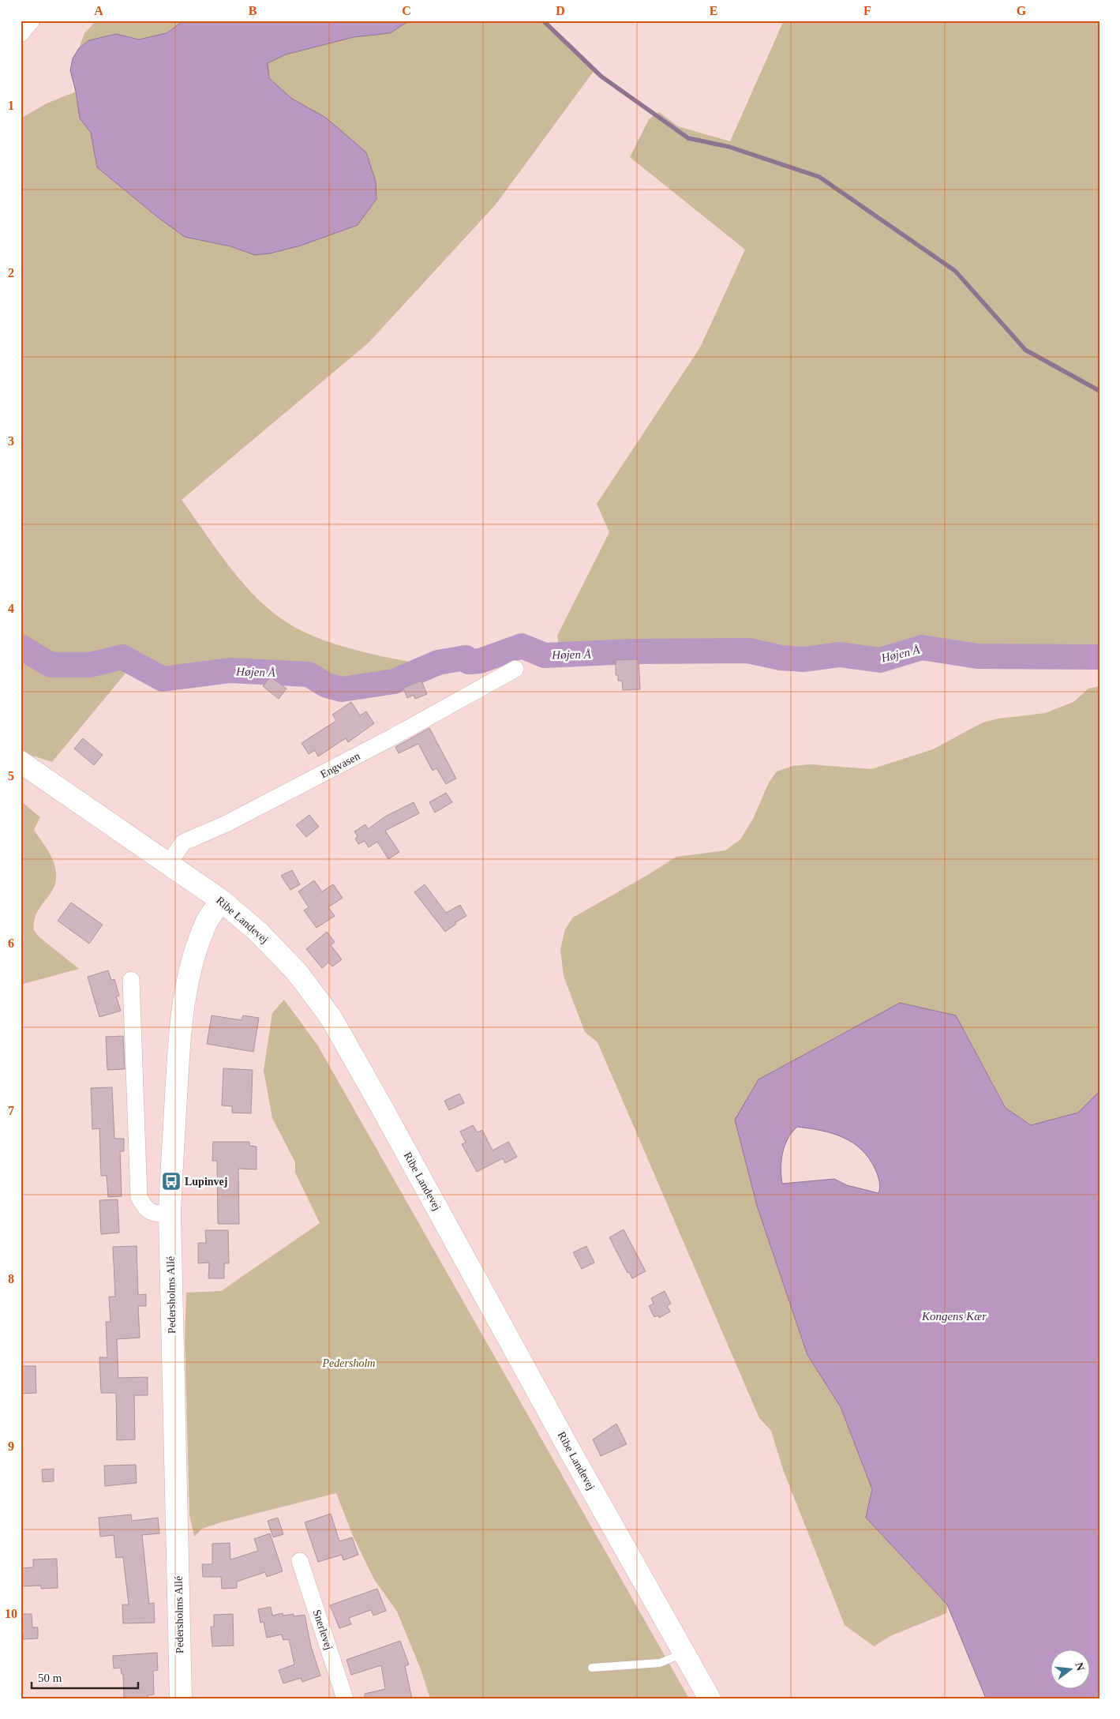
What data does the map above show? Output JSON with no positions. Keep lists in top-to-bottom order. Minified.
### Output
{"streets":{"main road":["Ribe Landevej","Pedersholms Allé"],"street":["Engvasen","Snerlevej"]},"crossings":[["Engvasen","Ribe Landevej"],["Ribe Landevej","Pedersholms Allé"]],"water":["Højen Å","Kongens Kær"],"parks":["Pedersholm"],"places":{"bus stop":["Lupinvej"]},"scale_bar":"50 m","north":"right","grid":{"columns":["A","B","C","D","E","F","G"],"rows":["1","2","3","4","5","6","7","8","9","10"]}}
